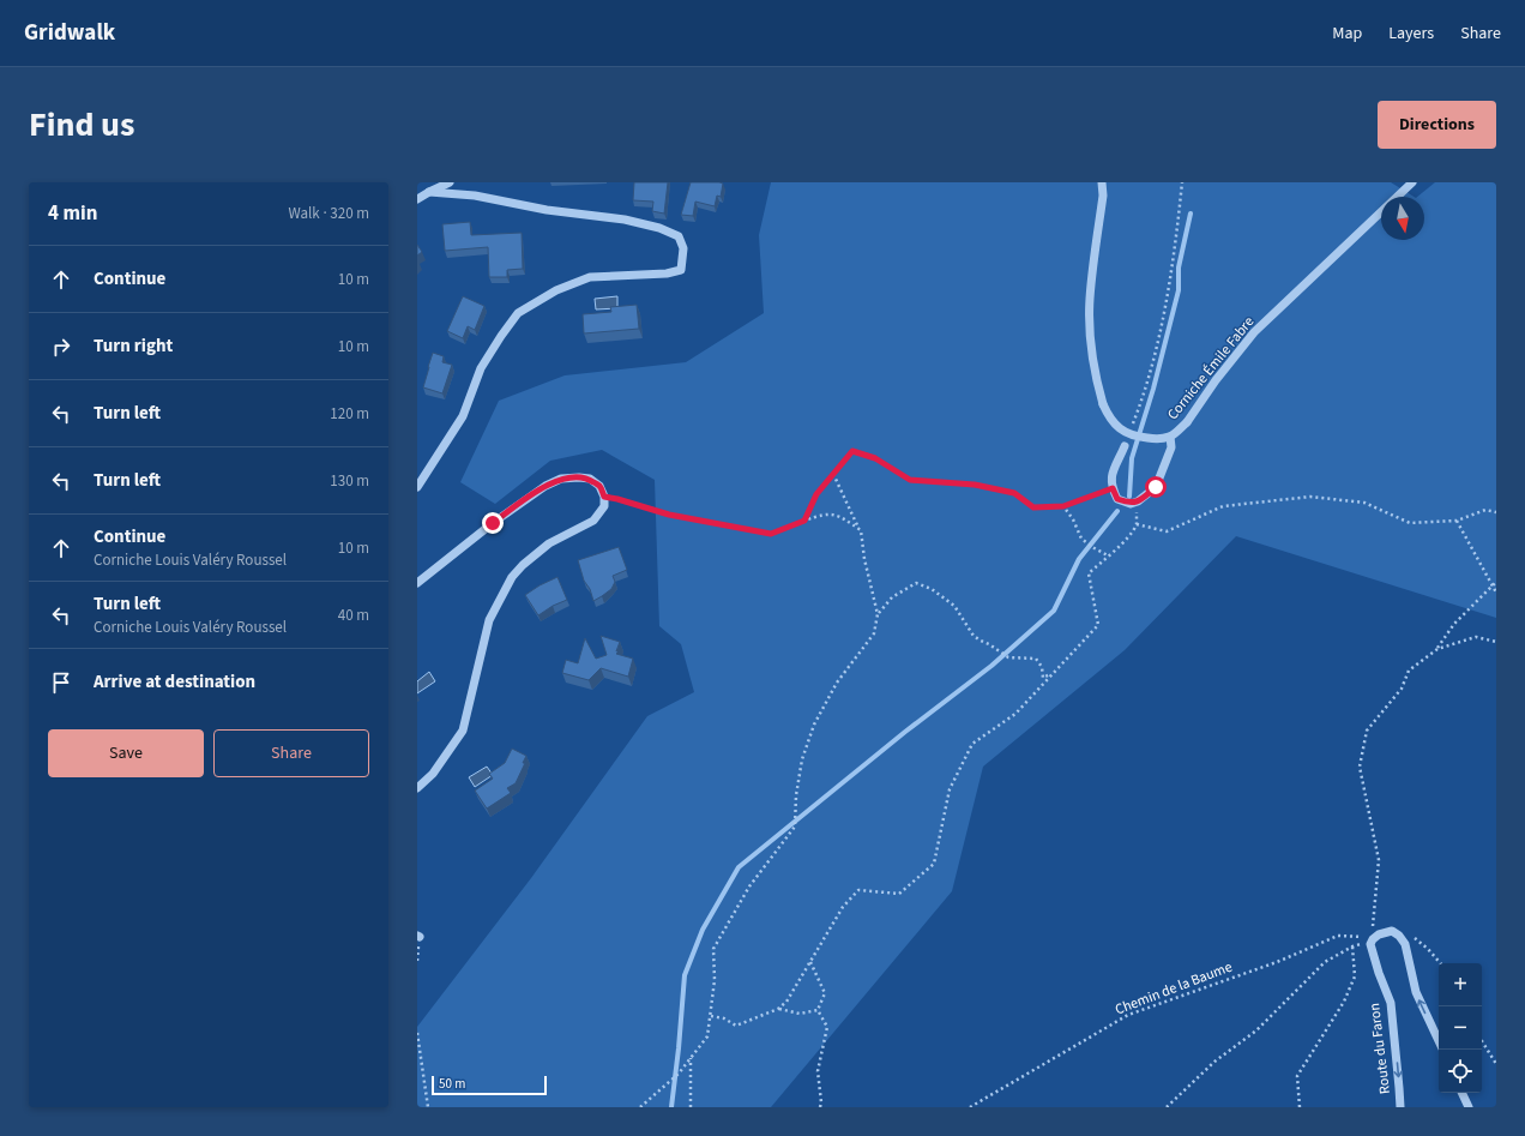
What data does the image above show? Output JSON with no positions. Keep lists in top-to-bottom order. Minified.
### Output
{"streets":{"street":["Corniche Émile Fabre","Route du Faron"],"path":["Chemin de la Baume"]},"crossings":[["Chemin de la Baume","Route du Faron"]],"scale_bar":"50 m","north":"bottom","page":{"header":"Gridwalk","nav":["Map","Layers","Share"],"title":"Find us","buttons":["Directions",["Save","Share"]],"heading":["4 min","Walk · 320 m"],"list":[["Continue","10 m"],["Turn right","10 m"],["Turn left","120 m"],["Turn left","130 m"],["Continue","Corniche Louis Valéry Roussel","10 m"],["Turn left","Corniche Louis Valéry Roussel","40 m"],"Arrive at destination"],"map_buttons":["+","−"],"scale":"50 m"}}
